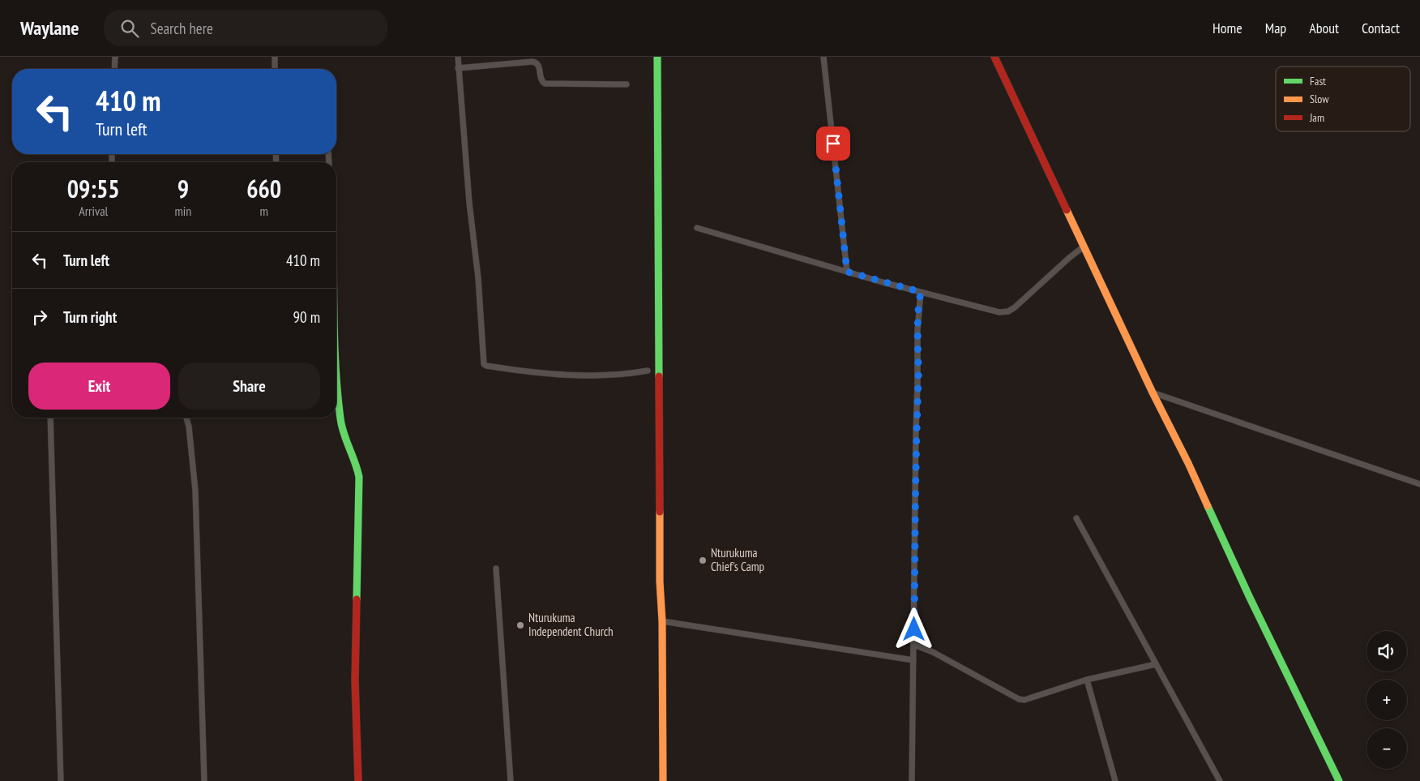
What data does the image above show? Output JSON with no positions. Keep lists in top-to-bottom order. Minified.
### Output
{"places":["Nturukuma Chief's Camp","Nturukuma Independent Church"],"legend":["Fast","Slow","Jam"],"page":{"header":"Waylane","search":"Search here","nav":["Home","Map","About","Contact"],"turn":["410 m","Turn left"],"eta":["09:55","Arrival","9","min","660","m"],"list":[{"name":"Turn left","value":"410 m"},{"name":"Turn right","value":"90 m"}],"buttons":["Exit","Share"],"map_buttons":["+","−"]}}
